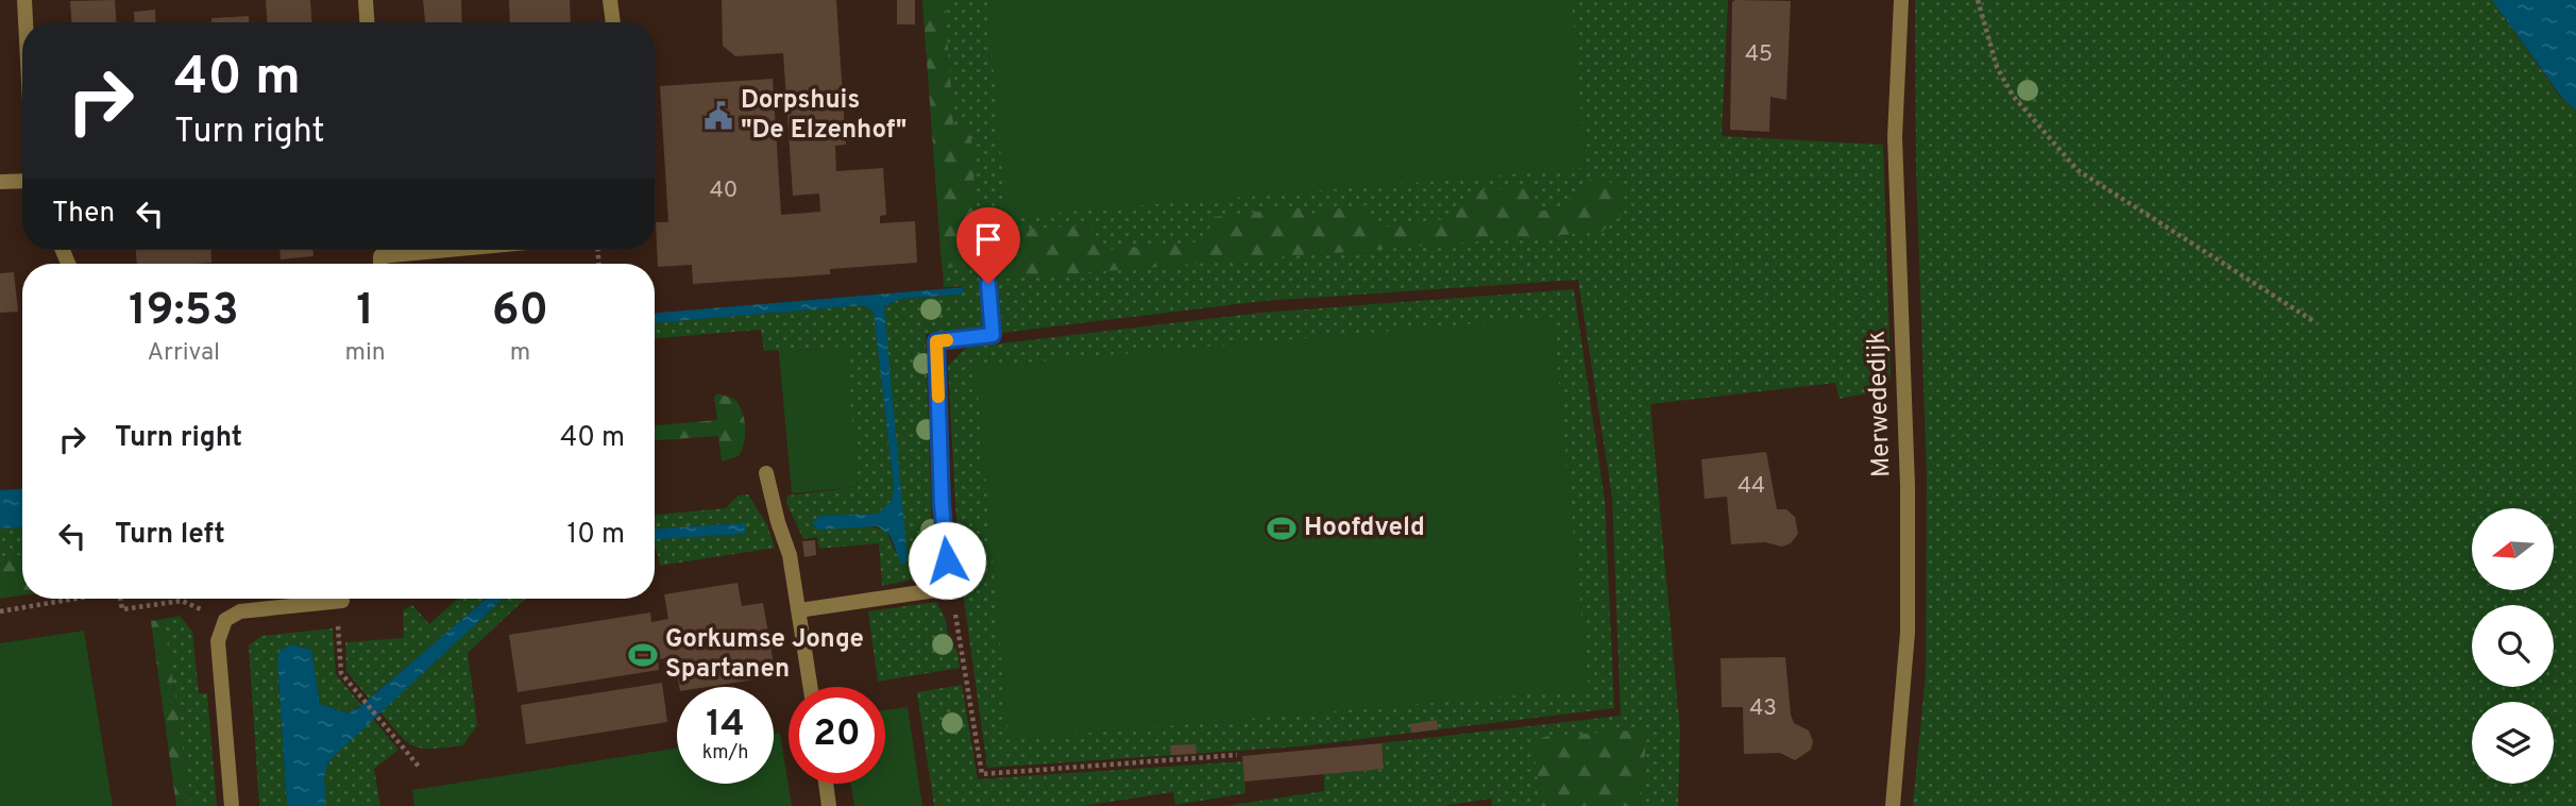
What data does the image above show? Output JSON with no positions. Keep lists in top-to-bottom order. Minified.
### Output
{"streets":{"street":["Merwededijk"]},"places":{"public building":["Dorpshuis \"De Elzenhof\""],"sports":["Hoofdveld","Gorkumse Jonge Spartanen"]},"house_numbers":["45","40","44","43"],"north":"left","page":{"turn":["40 m","Turn right"],"then":"Then","eta":["19:53","Arrival","1","min","60","m"],"list":[{"name":"Turn right","value":"40 m"},{"name":"Turn left","value":"10 m"}],"speed":"14 km/h","limit":"20"}}
